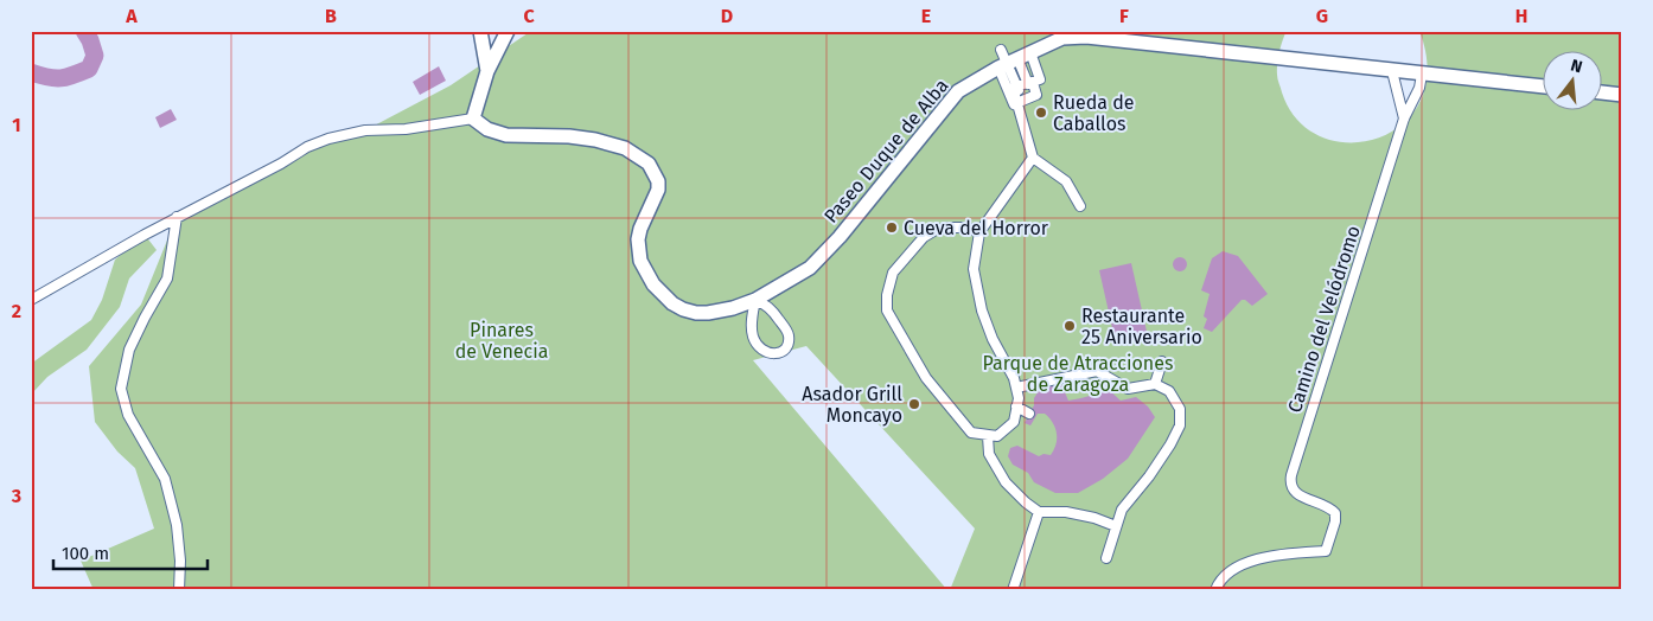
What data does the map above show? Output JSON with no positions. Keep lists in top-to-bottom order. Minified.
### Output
{"streets":{"street":["Paseo Duque de Alba","Camino del Velódromo"]},"crossings":[["Paseo Duque de Alba","Camino del Velódromo"]],"parks":["Pinares de Venecia","Parque de Atracciones de Zaragoza"],"places":["Rueda de Caballos","Cueva del Horror","Restaurante 25 Aniversario","Asador Grill Moncayo"],"scale_bar":"100 m","north":"top","grid":{"columns":["A","B","C","D","E","F","G","H"],"rows":["1","2","3"]}}
